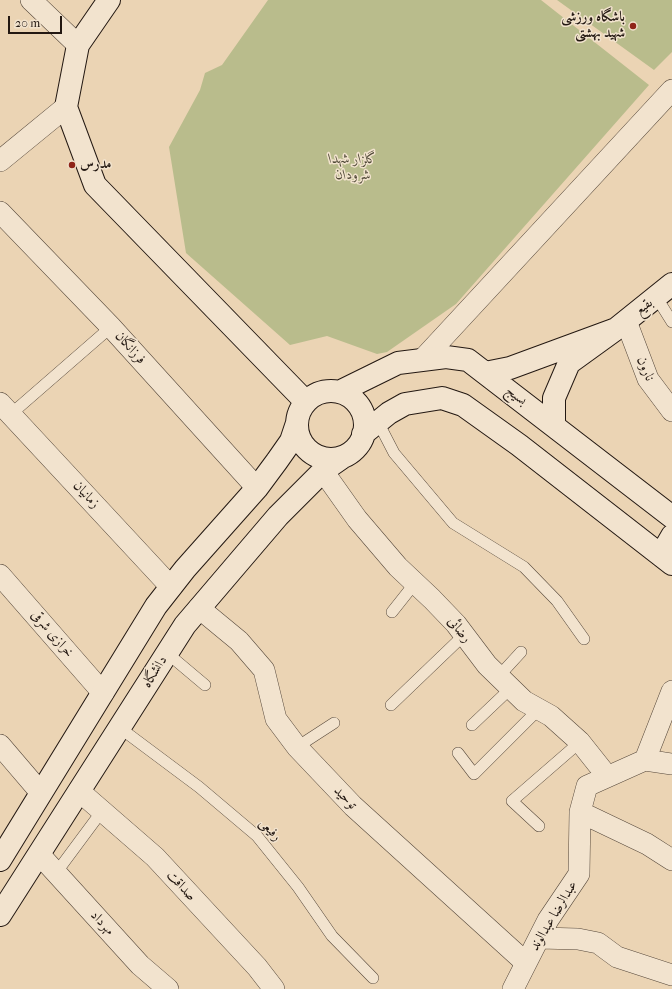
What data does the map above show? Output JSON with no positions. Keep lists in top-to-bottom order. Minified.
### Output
{"streets":{"main road":["بقیع","بسیج","دانشگاه"],"street":["فرزانگان","نارون","زمانیان","رضائی","خرازی شرقی","توحید","صداقت","عبدالرضا عبدالوند","مهرداد"],"lane":["رفیعی"]},"crossings":[["بقیع","نارون"],["بقیع","بسیج"],["بسیج","دانشگاه"],["رضائی","دانشگاه"],["رضائی","عبدالرضا عبدالوند"],["دانشگاه","توحید"],["دانشگاه","رفیعی"],["دانشگاه","صداقت"],["دانشگاه","مهرداد"],["توحید","عبدالرضا عبدالوند"]],"parks":["گلزار شهدا شرودان"],"places":["باشگاه ورزشی شهید بهشتی","مدرس"],"scale_bar":"20 m"}
